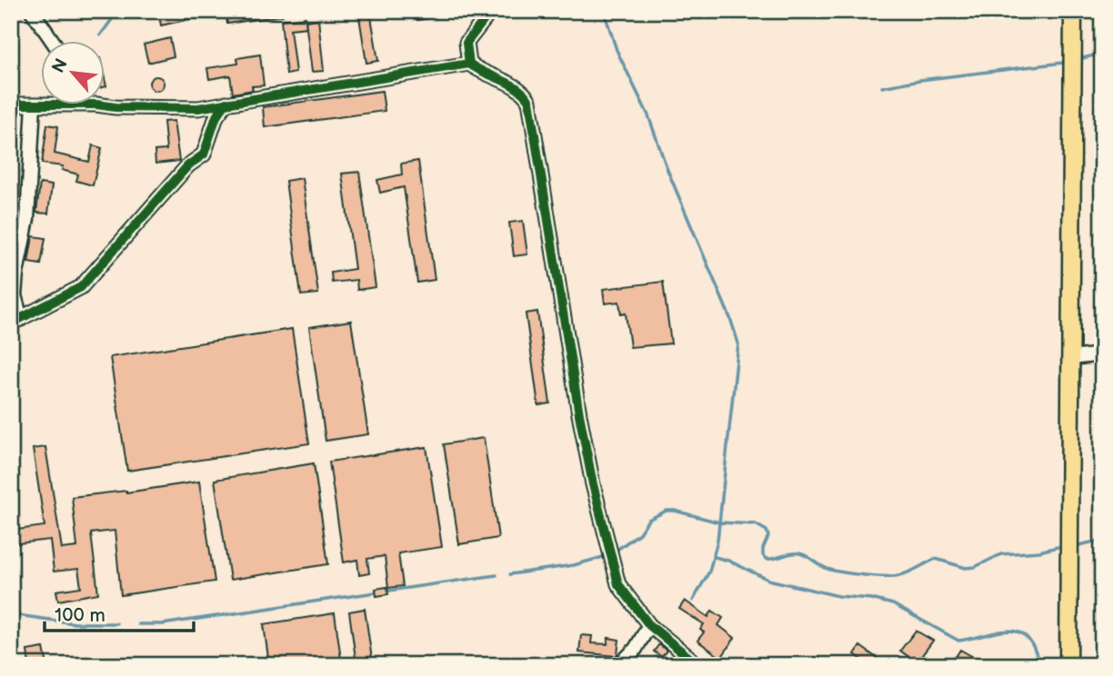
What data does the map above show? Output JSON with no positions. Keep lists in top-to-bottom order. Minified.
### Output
{"scale_bar":"100 m","north":"top left"}
